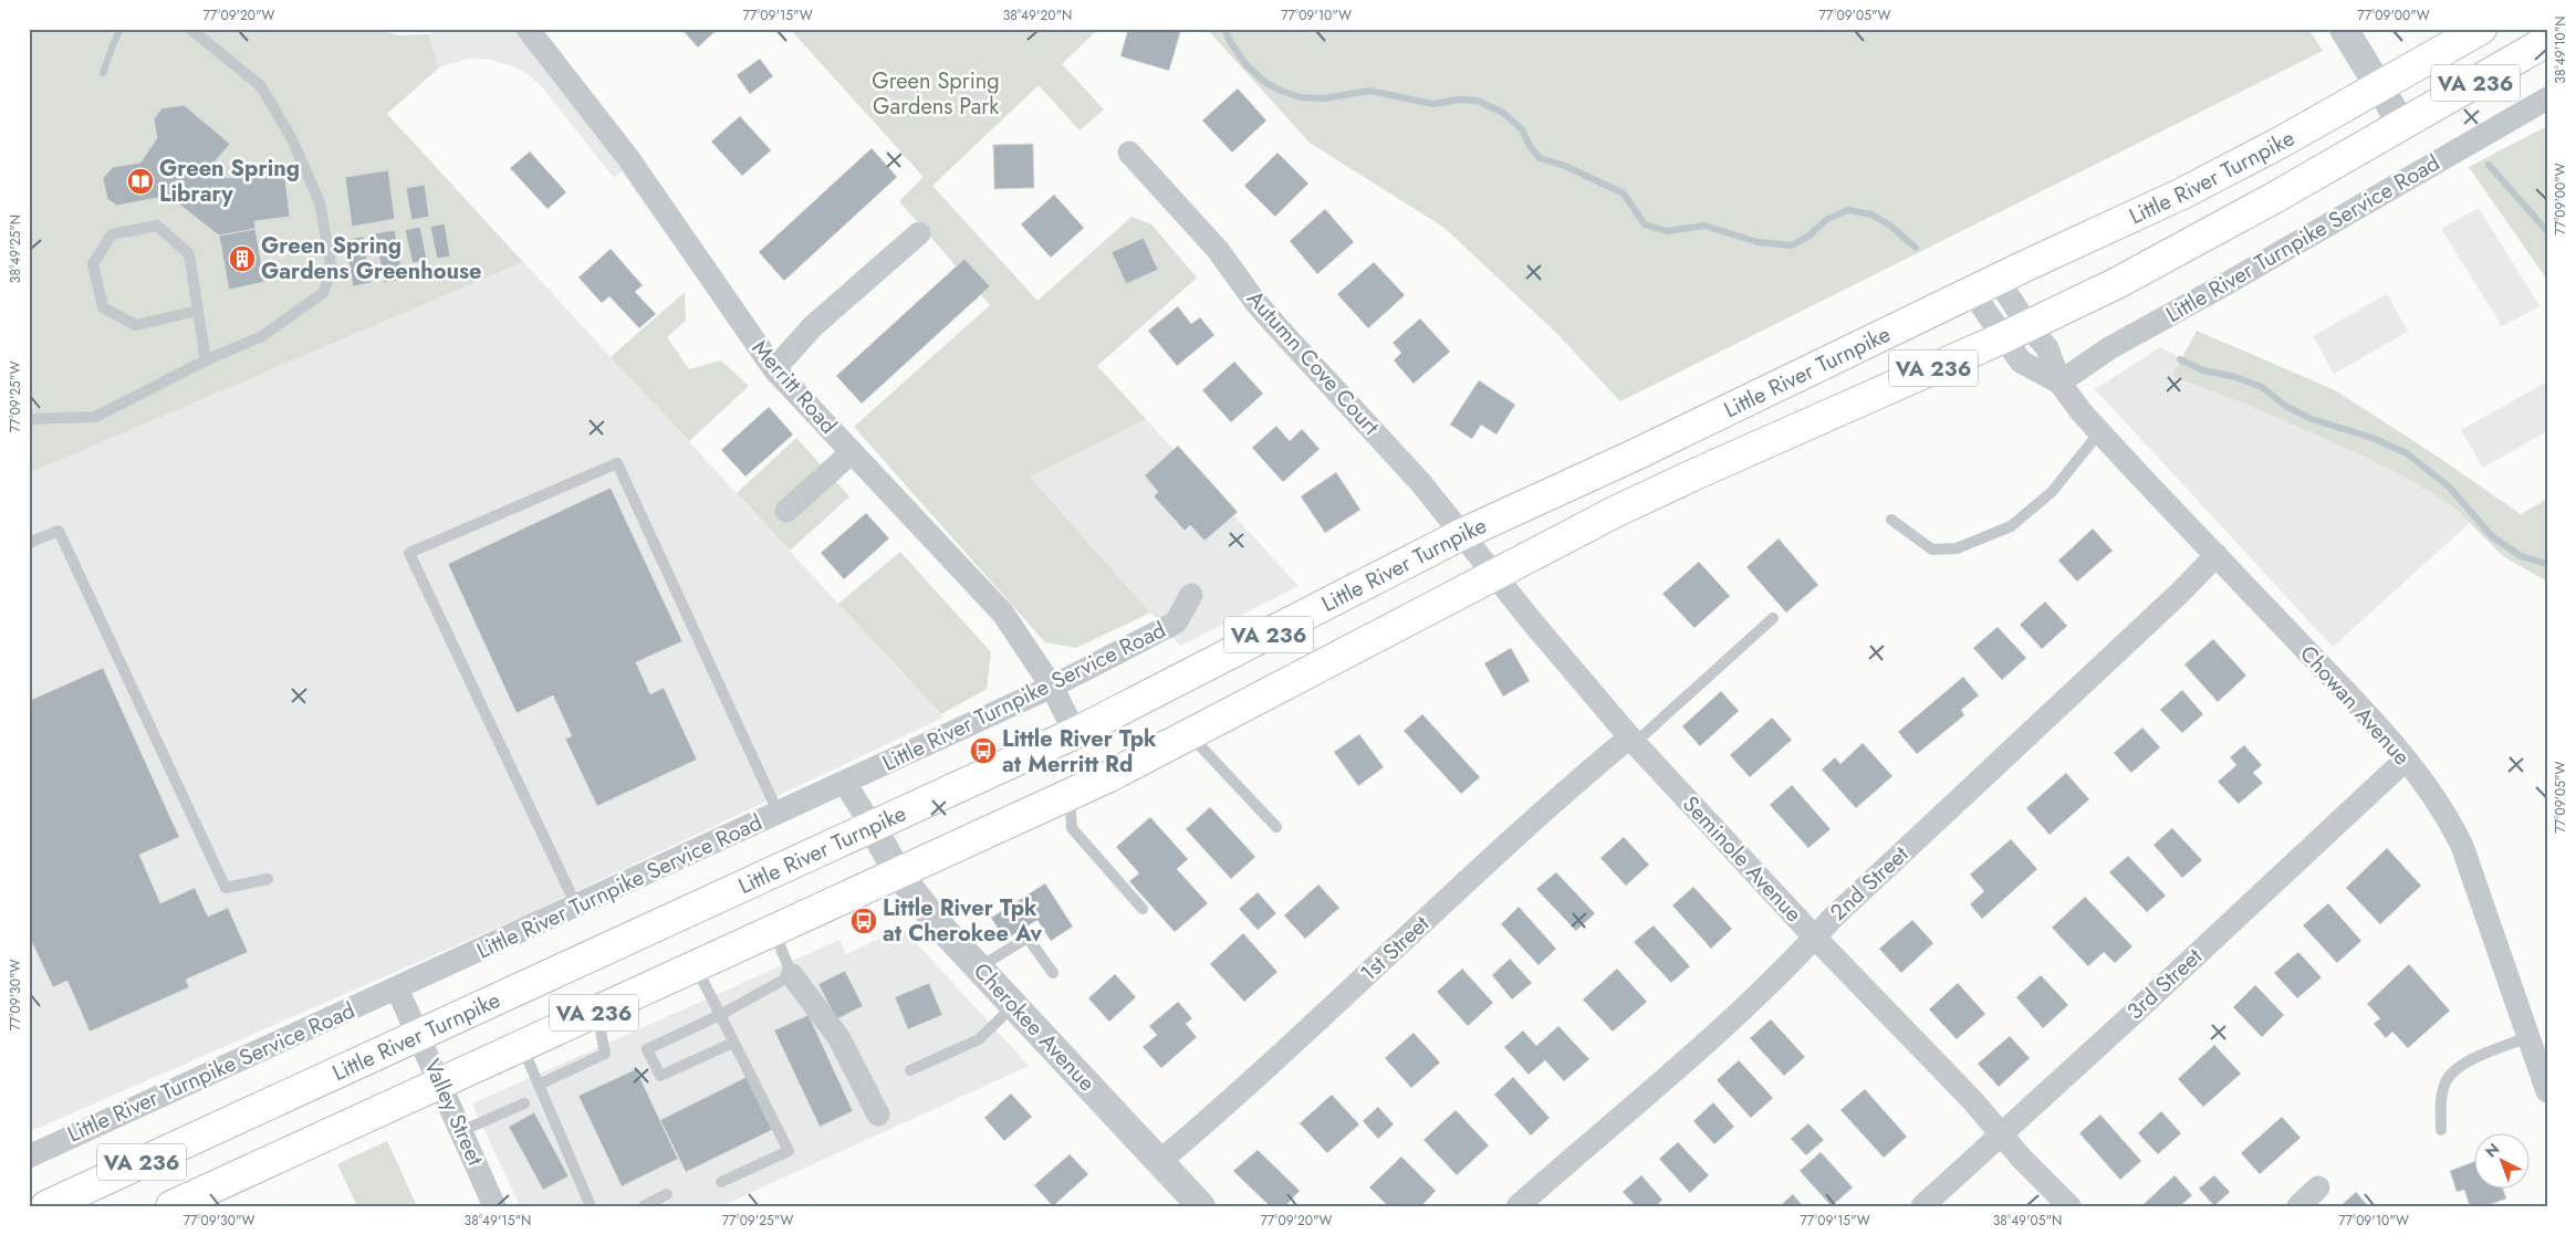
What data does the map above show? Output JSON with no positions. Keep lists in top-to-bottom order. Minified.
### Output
{"streets":{"main road":["VA 236","Little River Turnpike"],"street":["Little River Turnpike Service Road","Autumn Cove Court","Merritt Road","Chowan Avenue","Seminole Avenue","2nd Street","1st Street","3rd Street","Cherokee Avenue","Valley Street"]},"crossings":[["Little River Turnpike","Autumn Cove Court"],["Little River Turnpike","Merritt Road"],["Little River Turnpike","Chowan Avenue"],["Little River Turnpike","Seminole Avenue"],["Little River Turnpike","Cherokee Avenue"],["Little River Turnpike","Valley Street"],["Little River Turnpike Service Road","Merritt Road"],["Little River Turnpike Service Road","Chowan Avenue"],["Little River Turnpike Service Road","Cherokee Avenue"],["Little River Turnpike Service Road","Valley Street"],["Autumn Cove Court","Seminole Avenue"],["Chowan Avenue","2nd Street"],["Chowan Avenue","3rd Street"],["Seminole Avenue","2nd Street"],["Seminole Avenue","1st Street"],["Seminole Avenue","3rd Street"],["1st Street","Cherokee Avenue"]],"parks":["Green Spring Gardens Park"],"places":{"library":["Green Spring Library"],"building":["Green Spring Gardens Greenhouse"],"bus stop":["Little River Tpk at Merritt Rd","Little River Tpk at Cherokee Av"]},"north":"top left","coordinates":["77°09'20\"W","77°09'15\"W","38°49'20\"N","77°09'10\"W","77°09'05\"W","77°09'00\"W","38°49'10\"N","38°49'25\"N","77°09'25\"W","77°09'30\"W","38°49'15\"N","38°49'05\"N"]}
